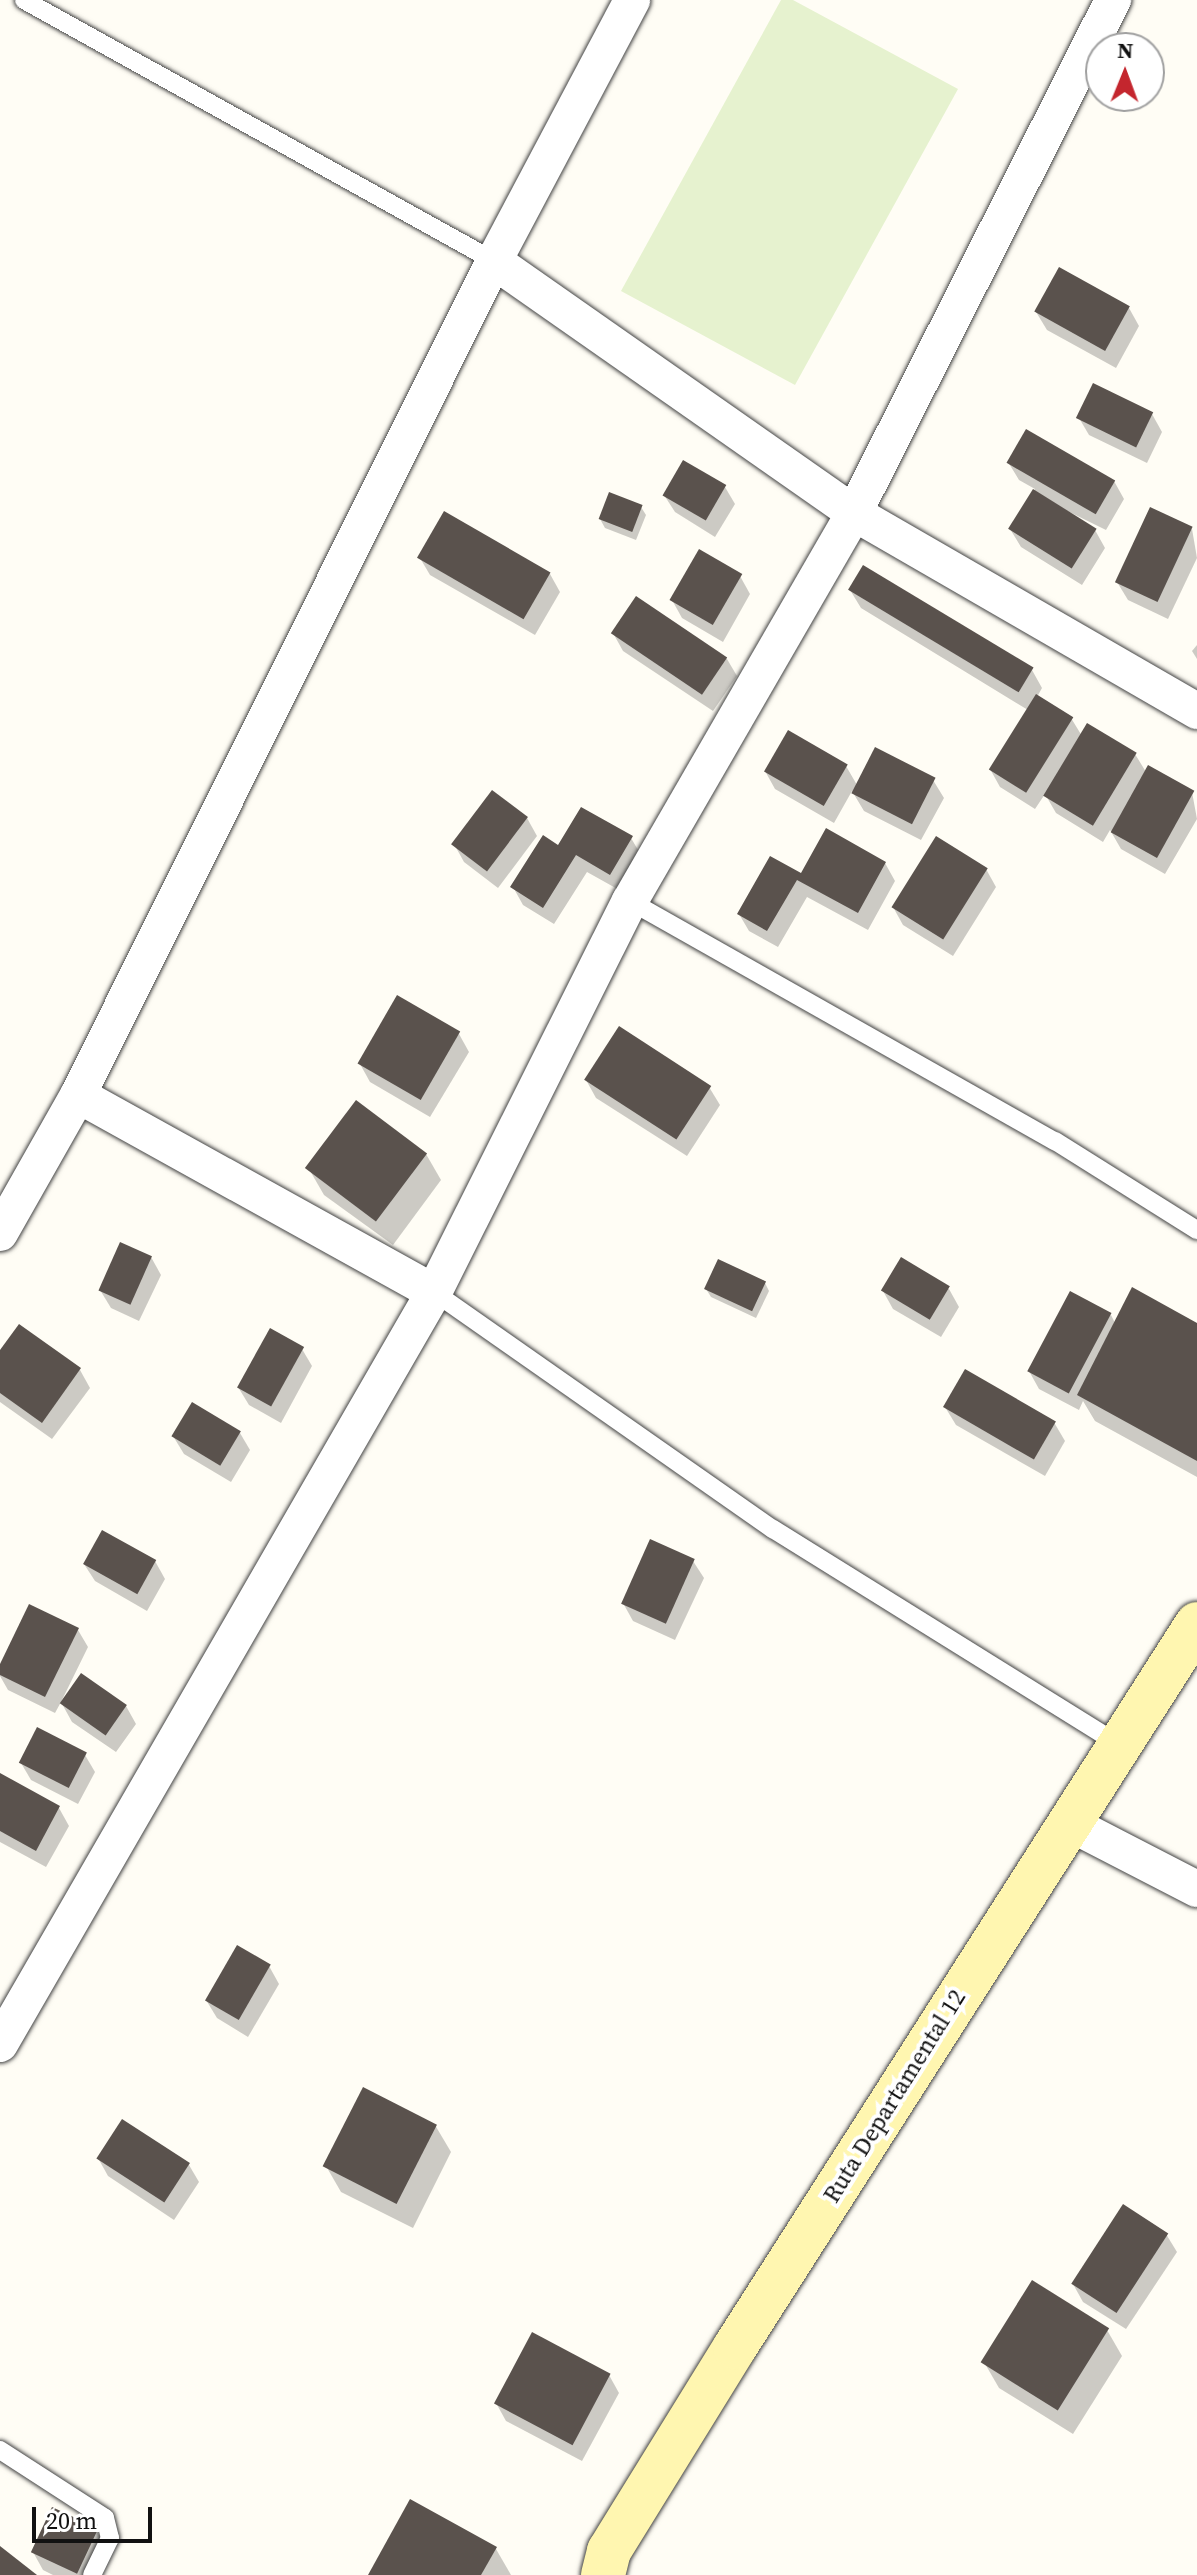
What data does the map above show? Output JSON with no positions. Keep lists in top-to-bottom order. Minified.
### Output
{"streets":{"main road":["Ruta Departamental 12"]},"scale_bar":"20 m","north":"top"}
